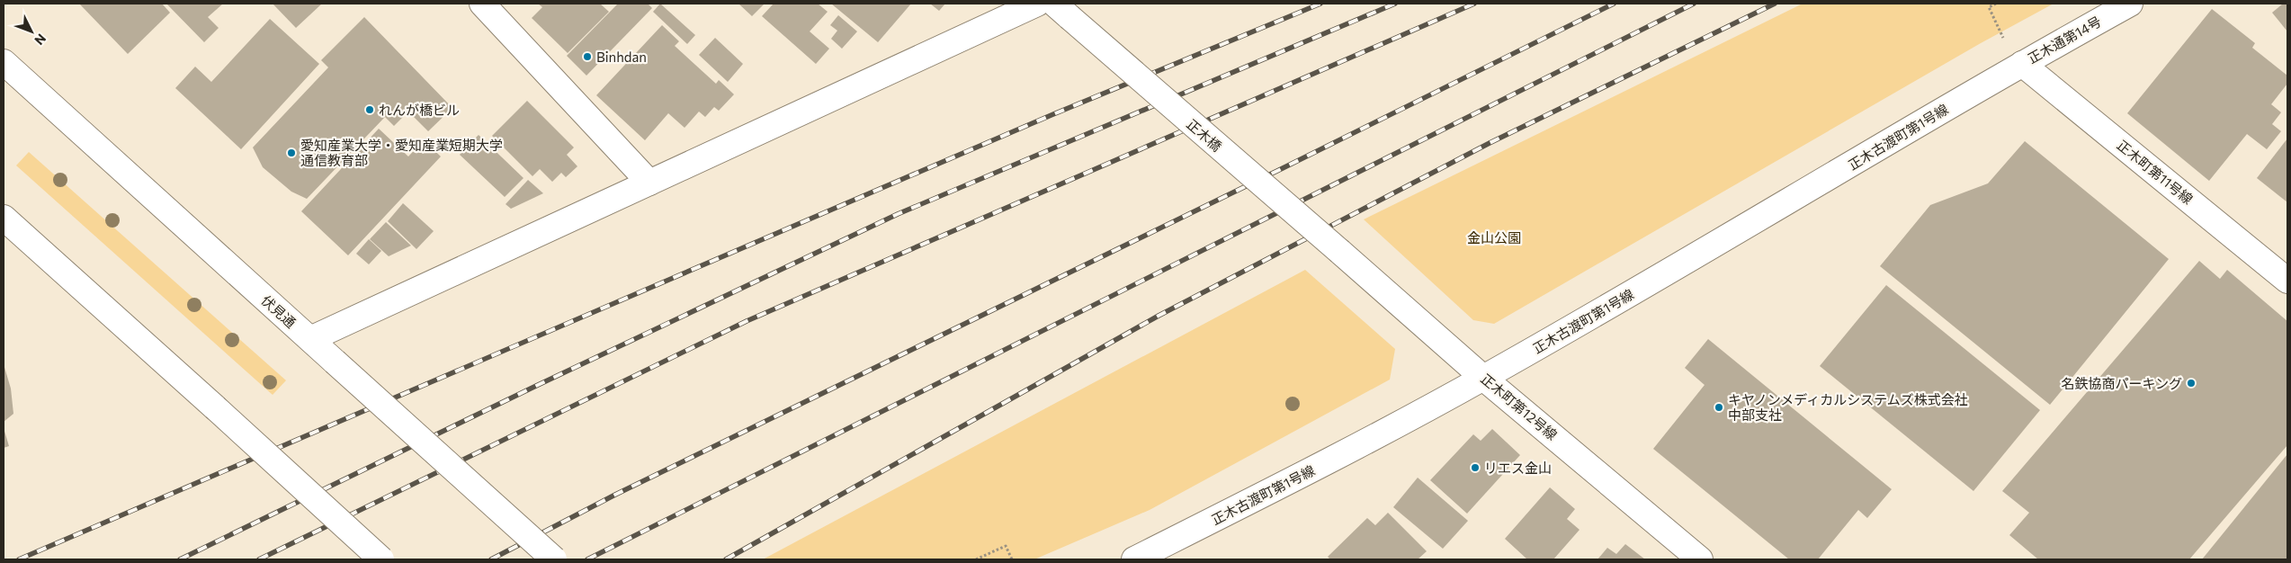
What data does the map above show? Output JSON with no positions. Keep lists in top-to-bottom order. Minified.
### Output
{"streets":{"main road":["正木通第14号","正木橋","正木古渡町第1号線","正木町第11号線","伏見通","正木町第12号線"]},"crossings":[["正木通第14号","正木古渡町第1号線"],["正木通第14号","正木町第11号線"],["正木橋","正木町第12号線"],["正木古渡町第1号線","正木町第11号線"],["正木古渡町第1号線","正木町第12号線"]],"parks":["金山公園"],"places":["Binhdan","れんが橋ビル","愛知産業大学・愛知産業短期大学 通信教育部","名鉄協商パーキング","キヤノンメディカルシステムズ株式会社 中部支社","リエス金山"],"north":"bottom right"}
